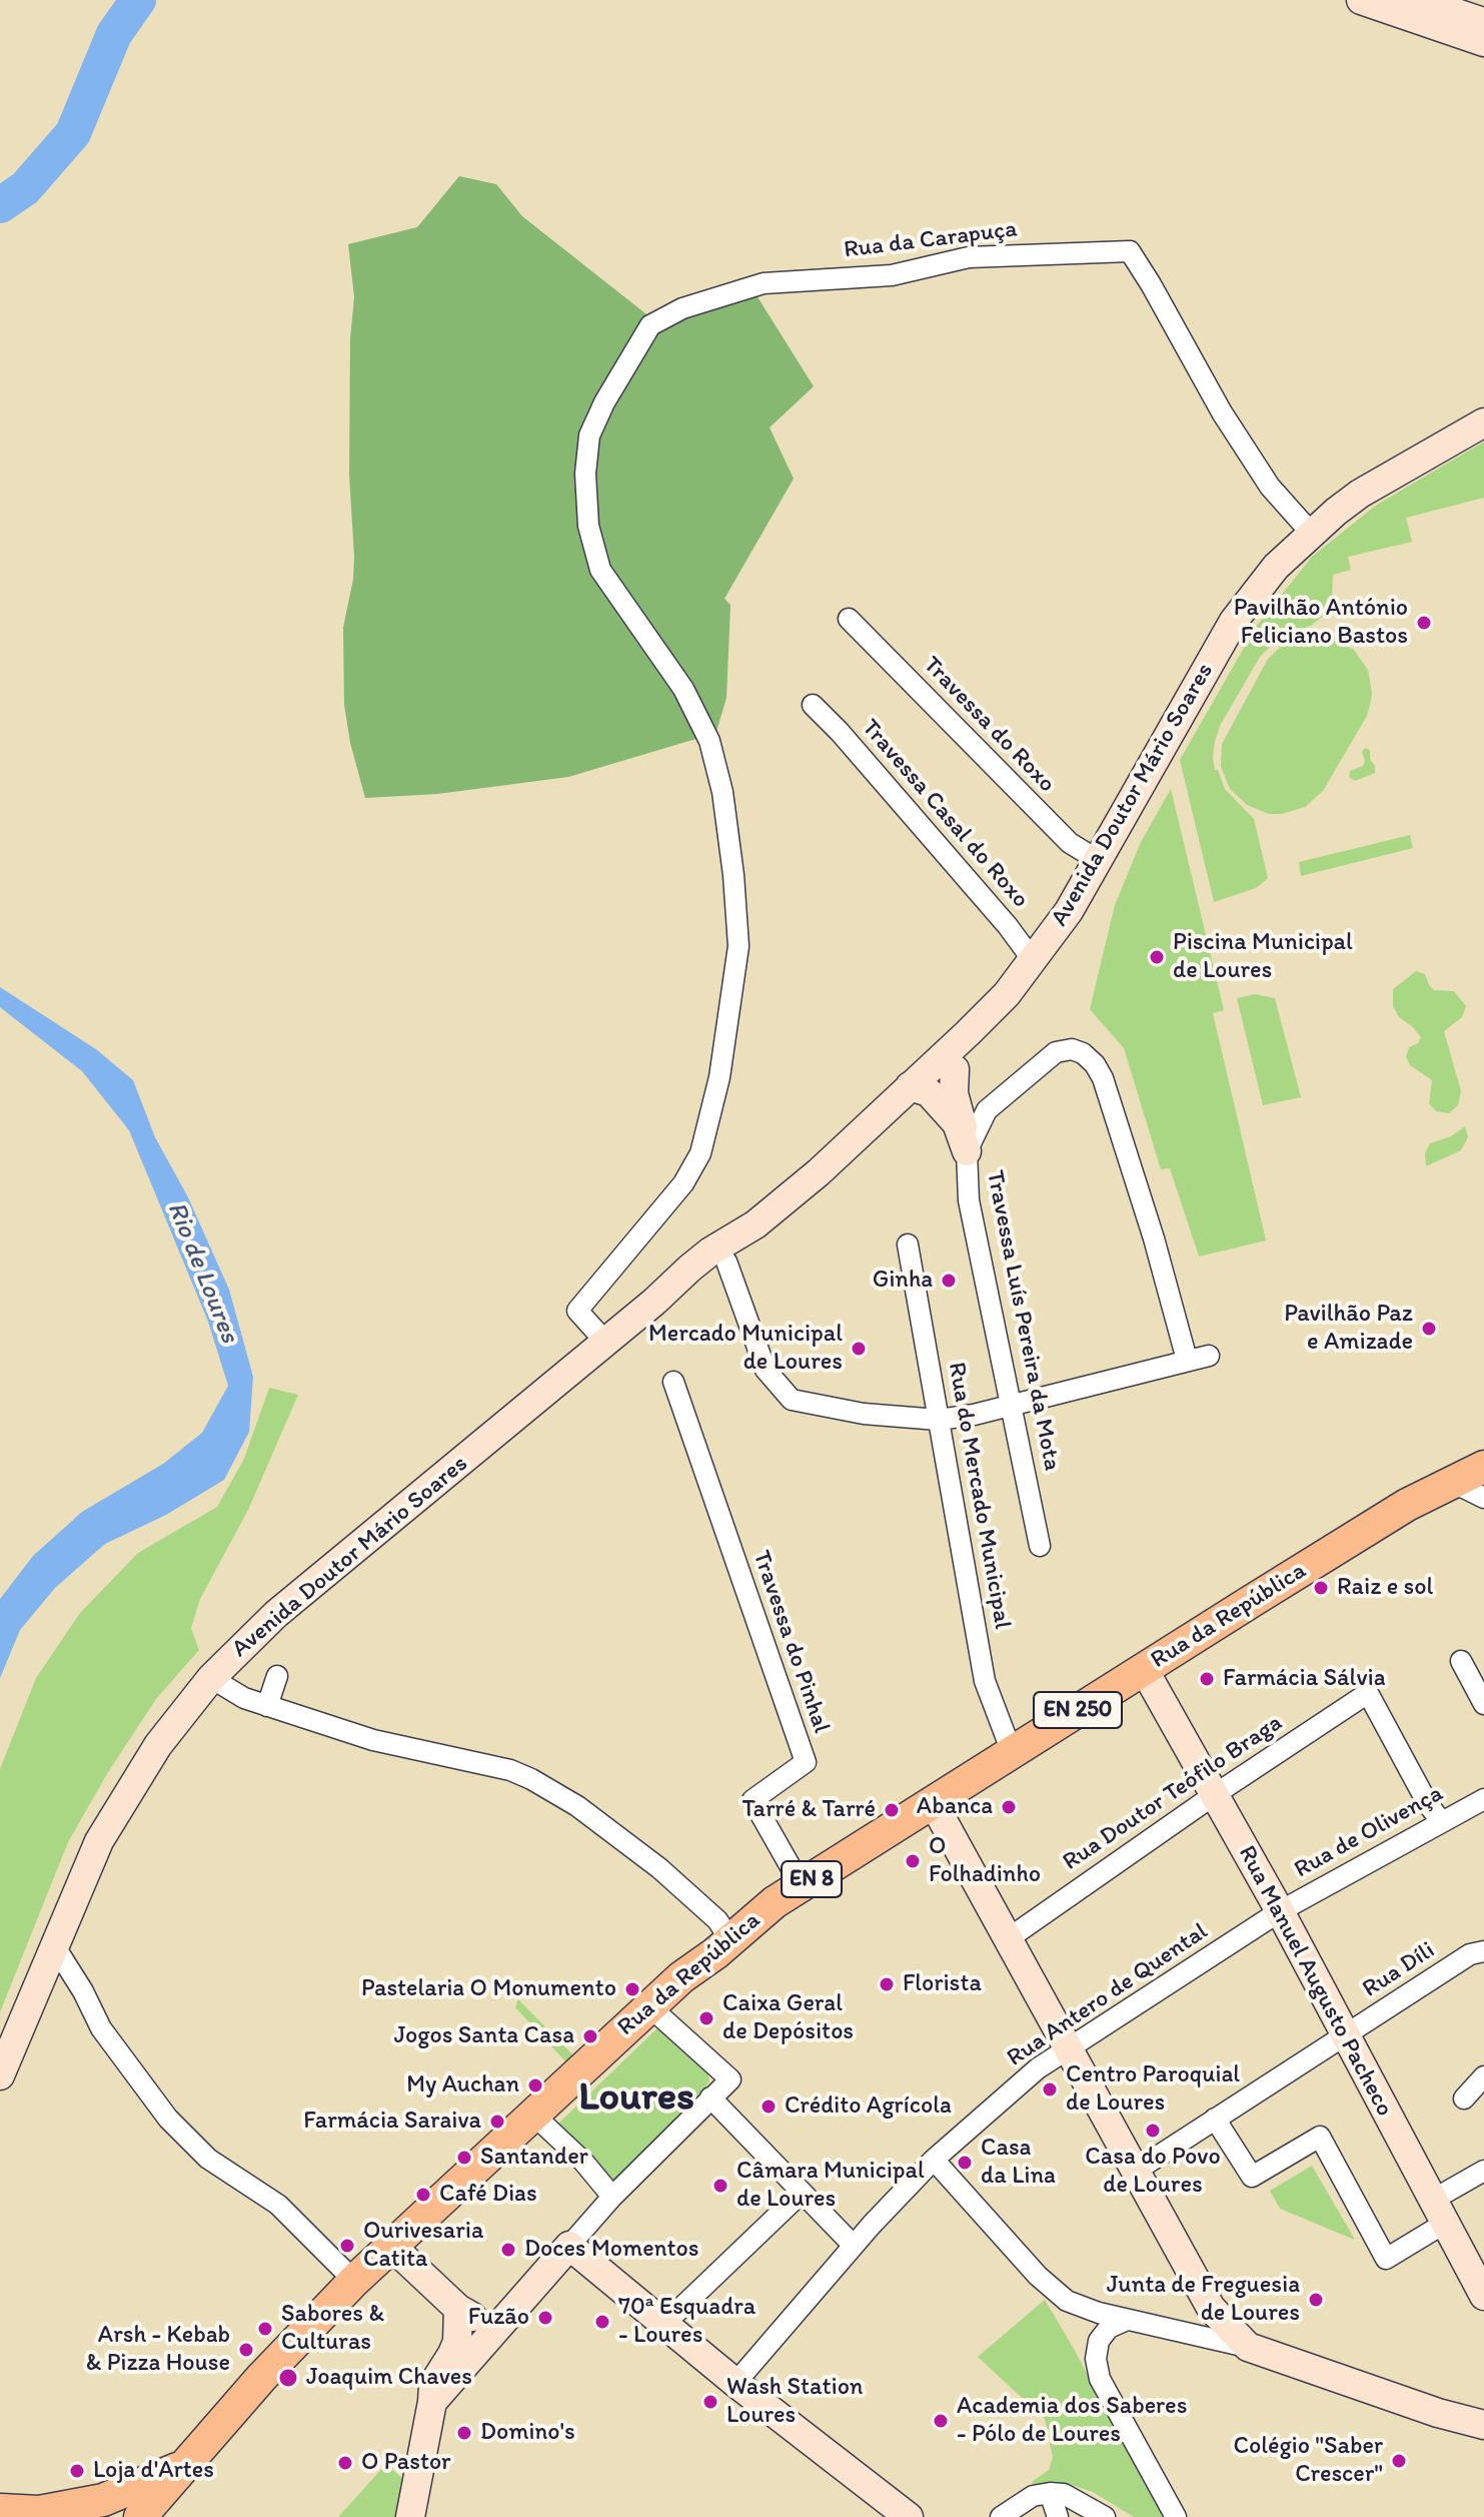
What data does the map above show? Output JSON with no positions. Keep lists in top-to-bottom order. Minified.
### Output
{"streets":{"main road":["Rua da República","EN 250","EN 8"],"street":["Rua da Carapuça","Travessa do Roxo","Avenida Doutor Mário Soares","Travessa Casal do Roxo","Travessa Luís Pereira da Mota","Rua do Mercado Municipal","Travessa do Pinhal","Rua Doutor Teófilo Braga","Rua de Olivença","Rua Díli","Rua Manuel Augusto Pacheco","Rua Antero de Quental"]},"crossings":[["Rua da Carapuça","Avenida Doutor Mário Soares"],["Travessa do Roxo","Avenida Doutor Mário Soares"],["Avenida Doutor Mário Soares","Travessa Casal do Roxo"],["Rua do Mercado Municipal","Rua da República"],["Rua da República","Travessa do Pinhal"],["Rua da República","Rua Manuel Augusto Pacheco"],["Rua Doutor Teófilo Braga","Rua de Olivença"],["Rua Doutor Teófilo Braga","Rua Manuel Augusto Pacheco"],["Rua de Olivença","Rua Manuel Augusto Pacheco"],["Rua de Olivença","Rua Antero de Quental"],["Rua Díli","Rua Manuel Augusto Pacheco"],["Rua Manuel Augusto Pacheco","Rua Antero de Quental"]],"districts":["Loures"],"water":["Rio de Loures"],"places":["Pavilhão António Feliciano Bastos","Piscina Municipal de Loures","Ginha","Pavilhão Paz e Amizade","Mercado Municipal de Loures","Raiz e sol","Farmácia Sálvia","Abanca","Tarré & Tarré","O Folhadinho","Florista","Pastelaria O Monumento","Caixa Geral de Depósitos","Jogos Santa Casa","My Auchan","Centro Paroquial de Loures","Crédito Agrícola","Farmácia Saraiva","Casa do Povo de Loures","Santander","Casa da Lina","Câmara Municipal de Loures","Café Dias","Ourivesaria Catita","Doces Momentos","Junta de Freguesia de Loures","Fuzão","70ª Esquadra - Loures","Sabores & Culturas","Arsh - Kebab & Pizza House","Joaquim Chaves","Wash Station Loures","Academia dos Saberes - Pólo de Loures","Domino's","Colégio \"Saber Crescer\"","O Pastor","Loja d'Artes"]}
